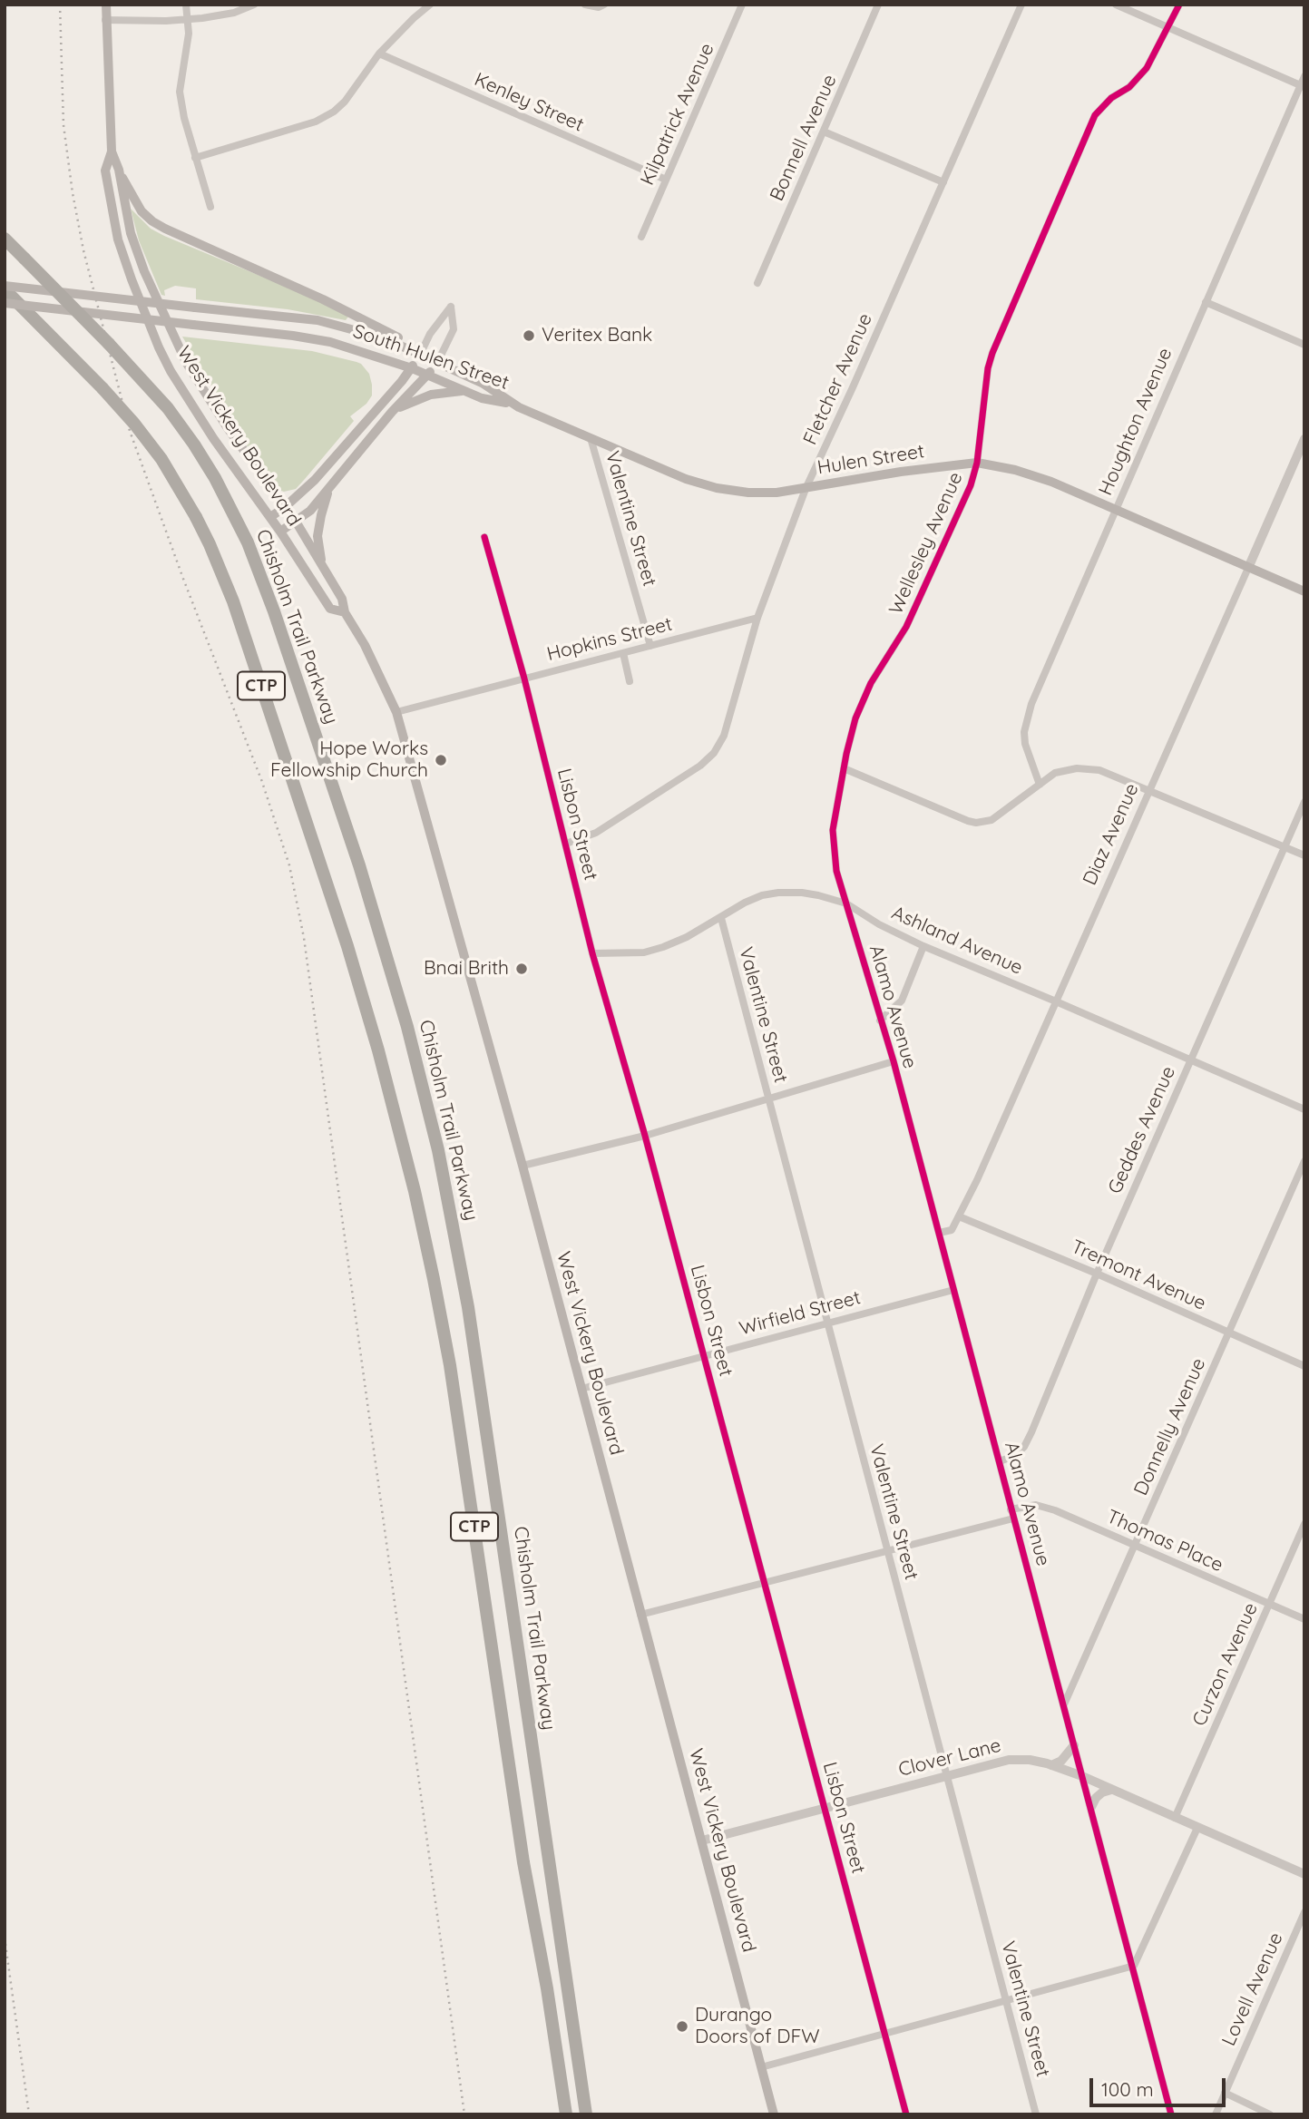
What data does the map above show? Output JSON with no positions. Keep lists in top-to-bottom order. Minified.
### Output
{"streets":{"highway":["Chisholm Trail Parkway","CTP"],"main road":["South Hulen Street","West Vickery Boulevard","Hulen Street"],"street":["Kenley Street","Kilpatrick Avenue","Bonnell Avenue","Fletcher Avenue","Houghton Avenue","Valentine Street","Wellesley Avenue","Hopkins Street","Lisbon Street","Diaz Avenue","Ashland Avenue","Alamo Avenue","Geddes Avenue","Tremont Avenue","Wirfield Street","Donnelly Avenue","Thomas Place","Curzon Avenue","Clover Lane","Lovell Avenue"]},"crossings":[["Kenley Street","Kilpatrick Avenue"],["South Hulen Street","Hulen Street"],["South Hulen Street","CTP"],["Fletcher Avenue","Hulen Street"],["Fletcher Avenue","Hopkins Street"],["Fletcher Avenue","Lisbon Street"],["Houghton Avenue","Hulen Street"],["West Vickery Boulevard","Hopkins Street"],["West Vickery Boulevard","Wirfield Street"],["West Vickery Boulevard","Clover Lane"],["Hulen Street","Valentine Street"],["Hulen Street","Wellesley Avenue"],["Hulen Street","Diaz Avenue"],["Valentine Street","Hopkins Street"],["Valentine Street","Ashland Avenue"],["Valentine Street","Wirfield Street"],["Valentine Street","Clover Lane"],["Wellesley Avenue","Ashland Avenue"],["Wellesley Avenue","Alamo Avenue"],["Hopkins Street","Lisbon Street"],["Lisbon Street","Ashland Avenue"],["Lisbon Street","Wirfield Street"],["Lisbon Street","Clover Lane"],["Diaz Avenue","Ashland Avenue"],["Diaz Avenue","Alamo Avenue"],["Diaz Avenue","Tremont Avenue"],["Ashland Avenue","Alamo Avenue"],["Ashland Avenue","Geddes Avenue"],["Alamo Avenue","Geddes Avenue"],["Alamo Avenue","Wirfield Street"],["Alamo Avenue","Donnelly Avenue"],["Alamo Avenue","Thomas Place"],["Alamo Avenue","Clover Lane"],["Geddes Avenue","Tremont Avenue"],["Tremont Avenue","Donnelly Avenue"],["Donnelly Avenue","Thomas Place"],["Thomas Place","Curzon Avenue"],["Curzon Avenue","Clover Lane"]],"places":["Veritex Bank","Hope Works Fellowship Church","Bnai Brith","Durango Doors of DFW"],"scale_bar":"100 m"}
